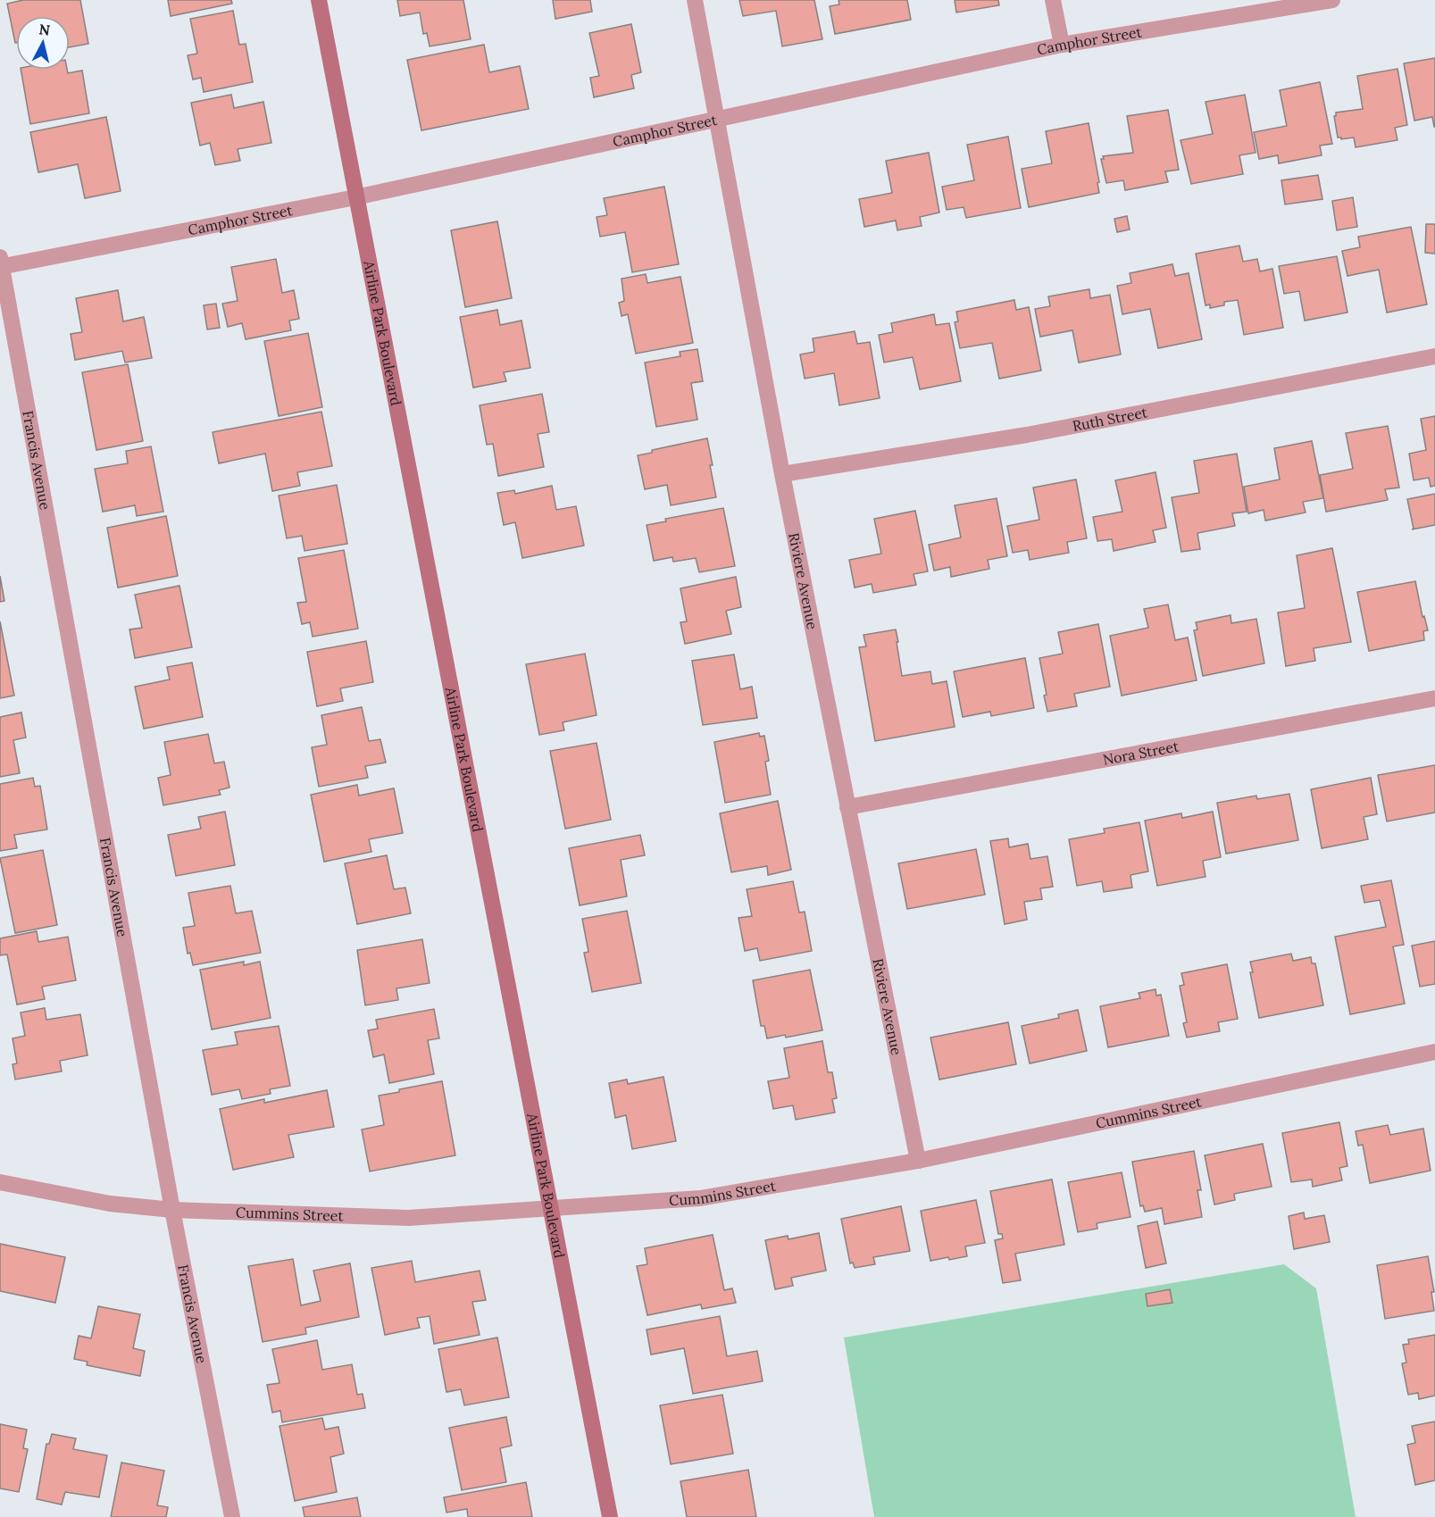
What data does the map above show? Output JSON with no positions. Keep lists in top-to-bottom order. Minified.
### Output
{"streets":{"street":["Camphor Street","Airline Park Boulevard","Ruth Street","Francis Avenue","Riviere Avenue","Nora Street","Cummins Street"]},"crossings":[["Camphor Street","Airline Park Boulevard"],["Camphor Street","Francis Avenue"],["Camphor Street","Riviere Avenue"],["Airline Park Boulevard","Cummins Street"],["Ruth Street","Riviere Avenue"],["Francis Avenue","Cummins Street"],["Riviere Avenue","Nora Street"],["Riviere Avenue","Cummins Street"]],"north":"top"}
